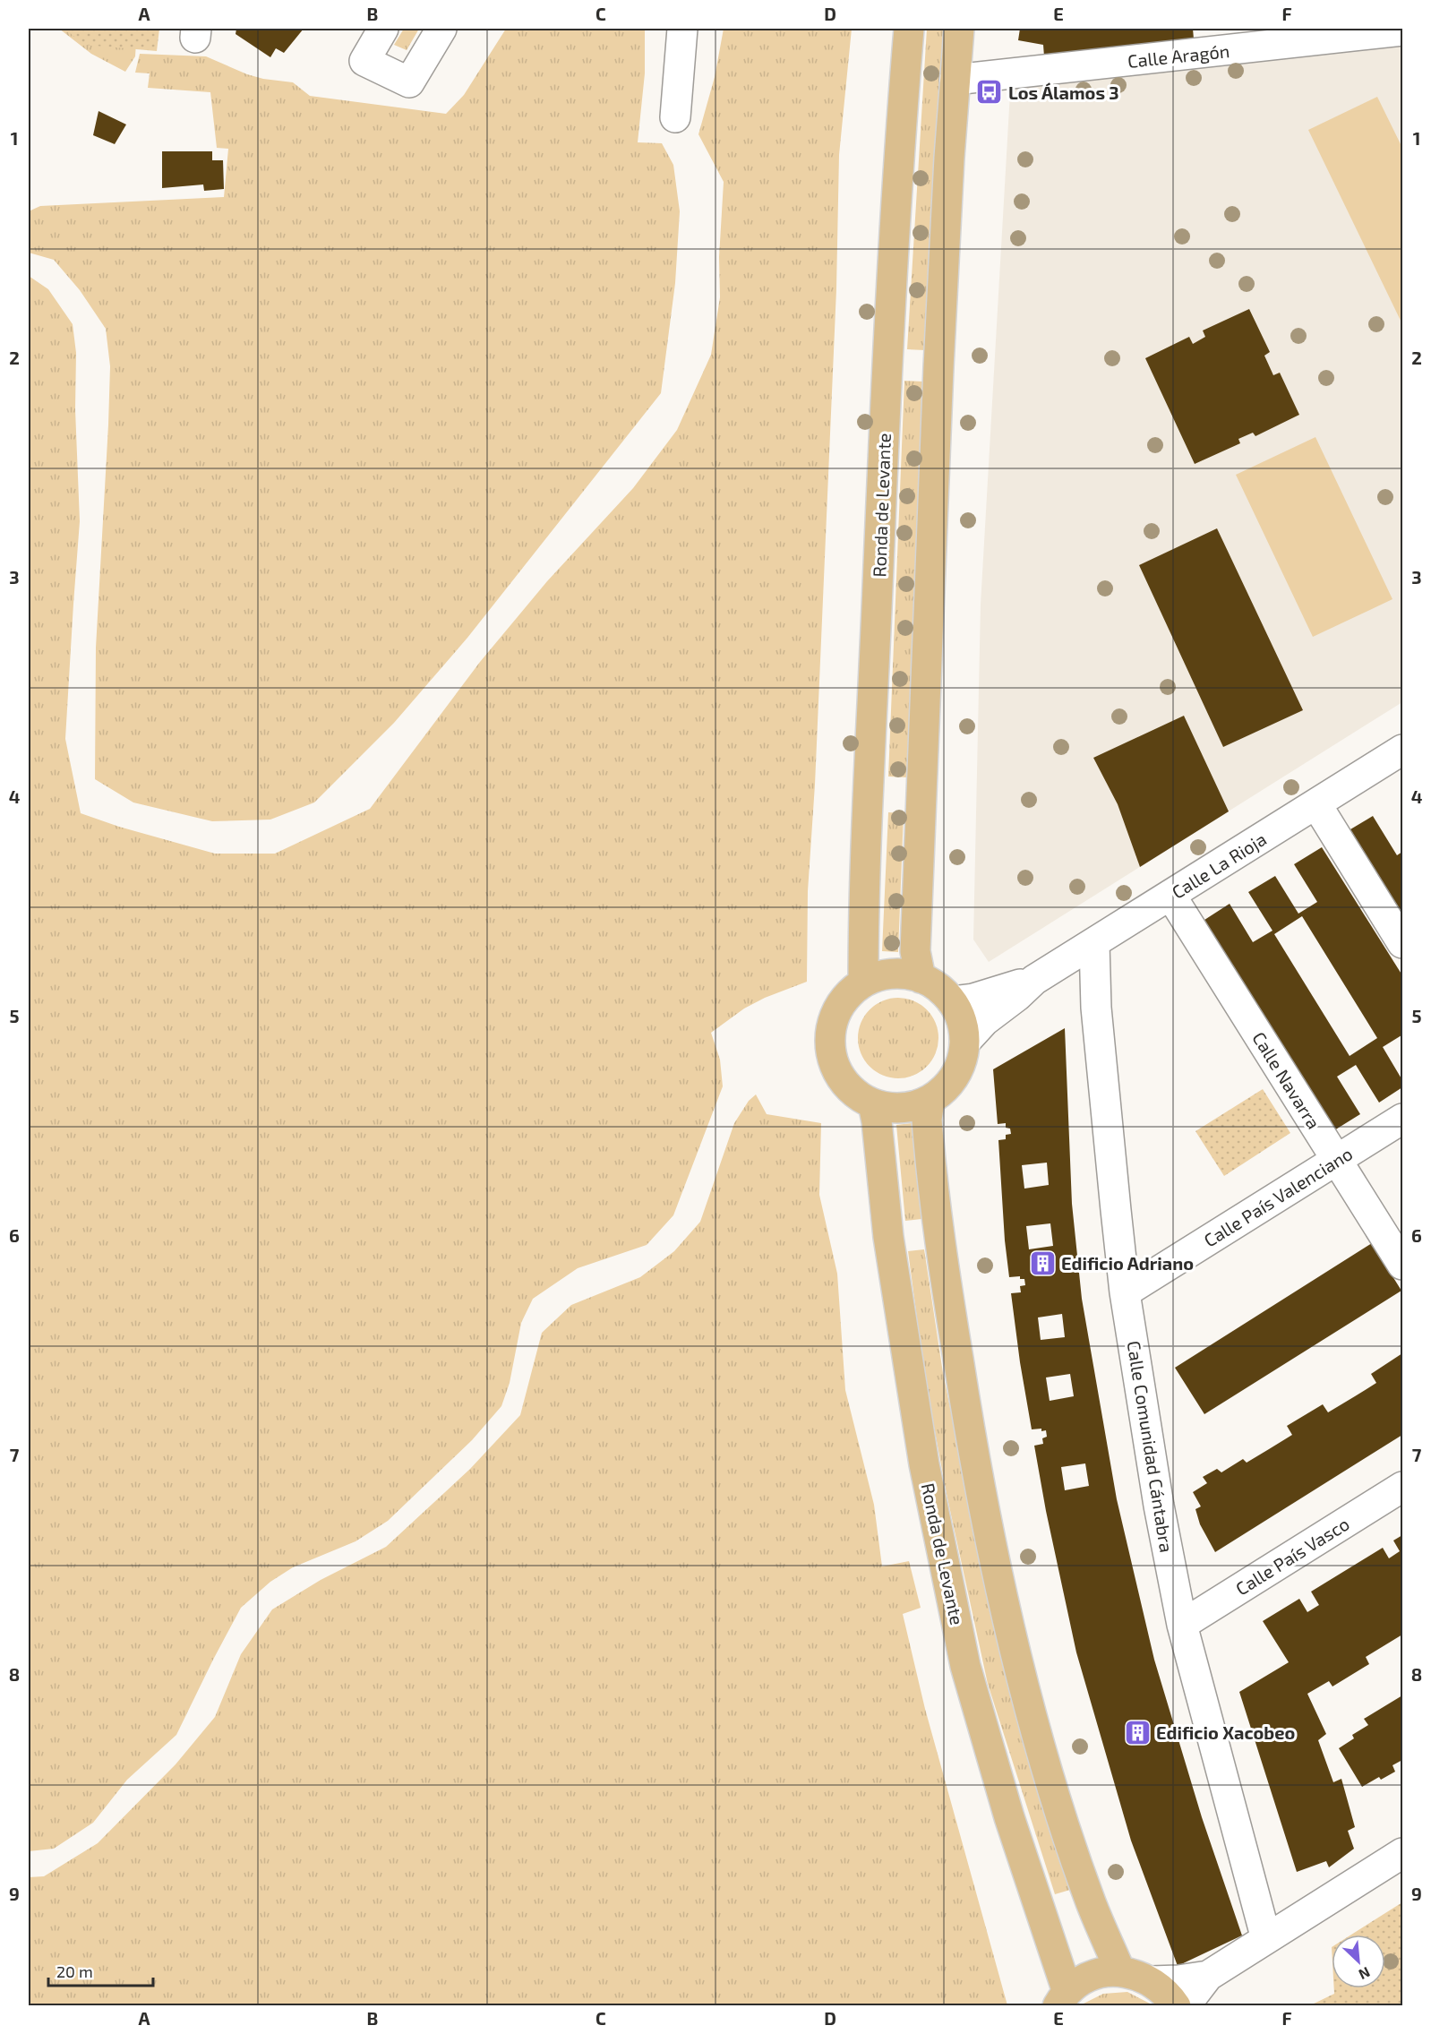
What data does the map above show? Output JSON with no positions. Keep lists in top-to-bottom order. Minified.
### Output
{"streets":{"main road":["Ronda de Levante"],"street":["Calle Aragón","Calle La Rioja","Calle Navarra","Calle País Valenciano","Calle Comunidad Cántabra","Calle País Vasco"]},"crossings":[["Ronda de Levante","Calle La Rioja"],["Calle La Rioja","Calle Navarra"],["Calle La Rioja","Calle Comunidad Cántabra"],["Calle Navarra","Calle País Valenciano"],["Calle País Valenciano","Calle Comunidad Cántabra"],["Calle Comunidad Cántabra","Calle País Vasco"]],"places":{"bus stop":["Los Álamos 3"],"building":["Edificio Adriano","Edificio Xacobeo"]},"scale_bar":"20 m","north":"bottom right","grid":{"columns":["A","B","C","D","E","F"],"rows":["1","2","3","4","5","6","7","8","9"]}}
